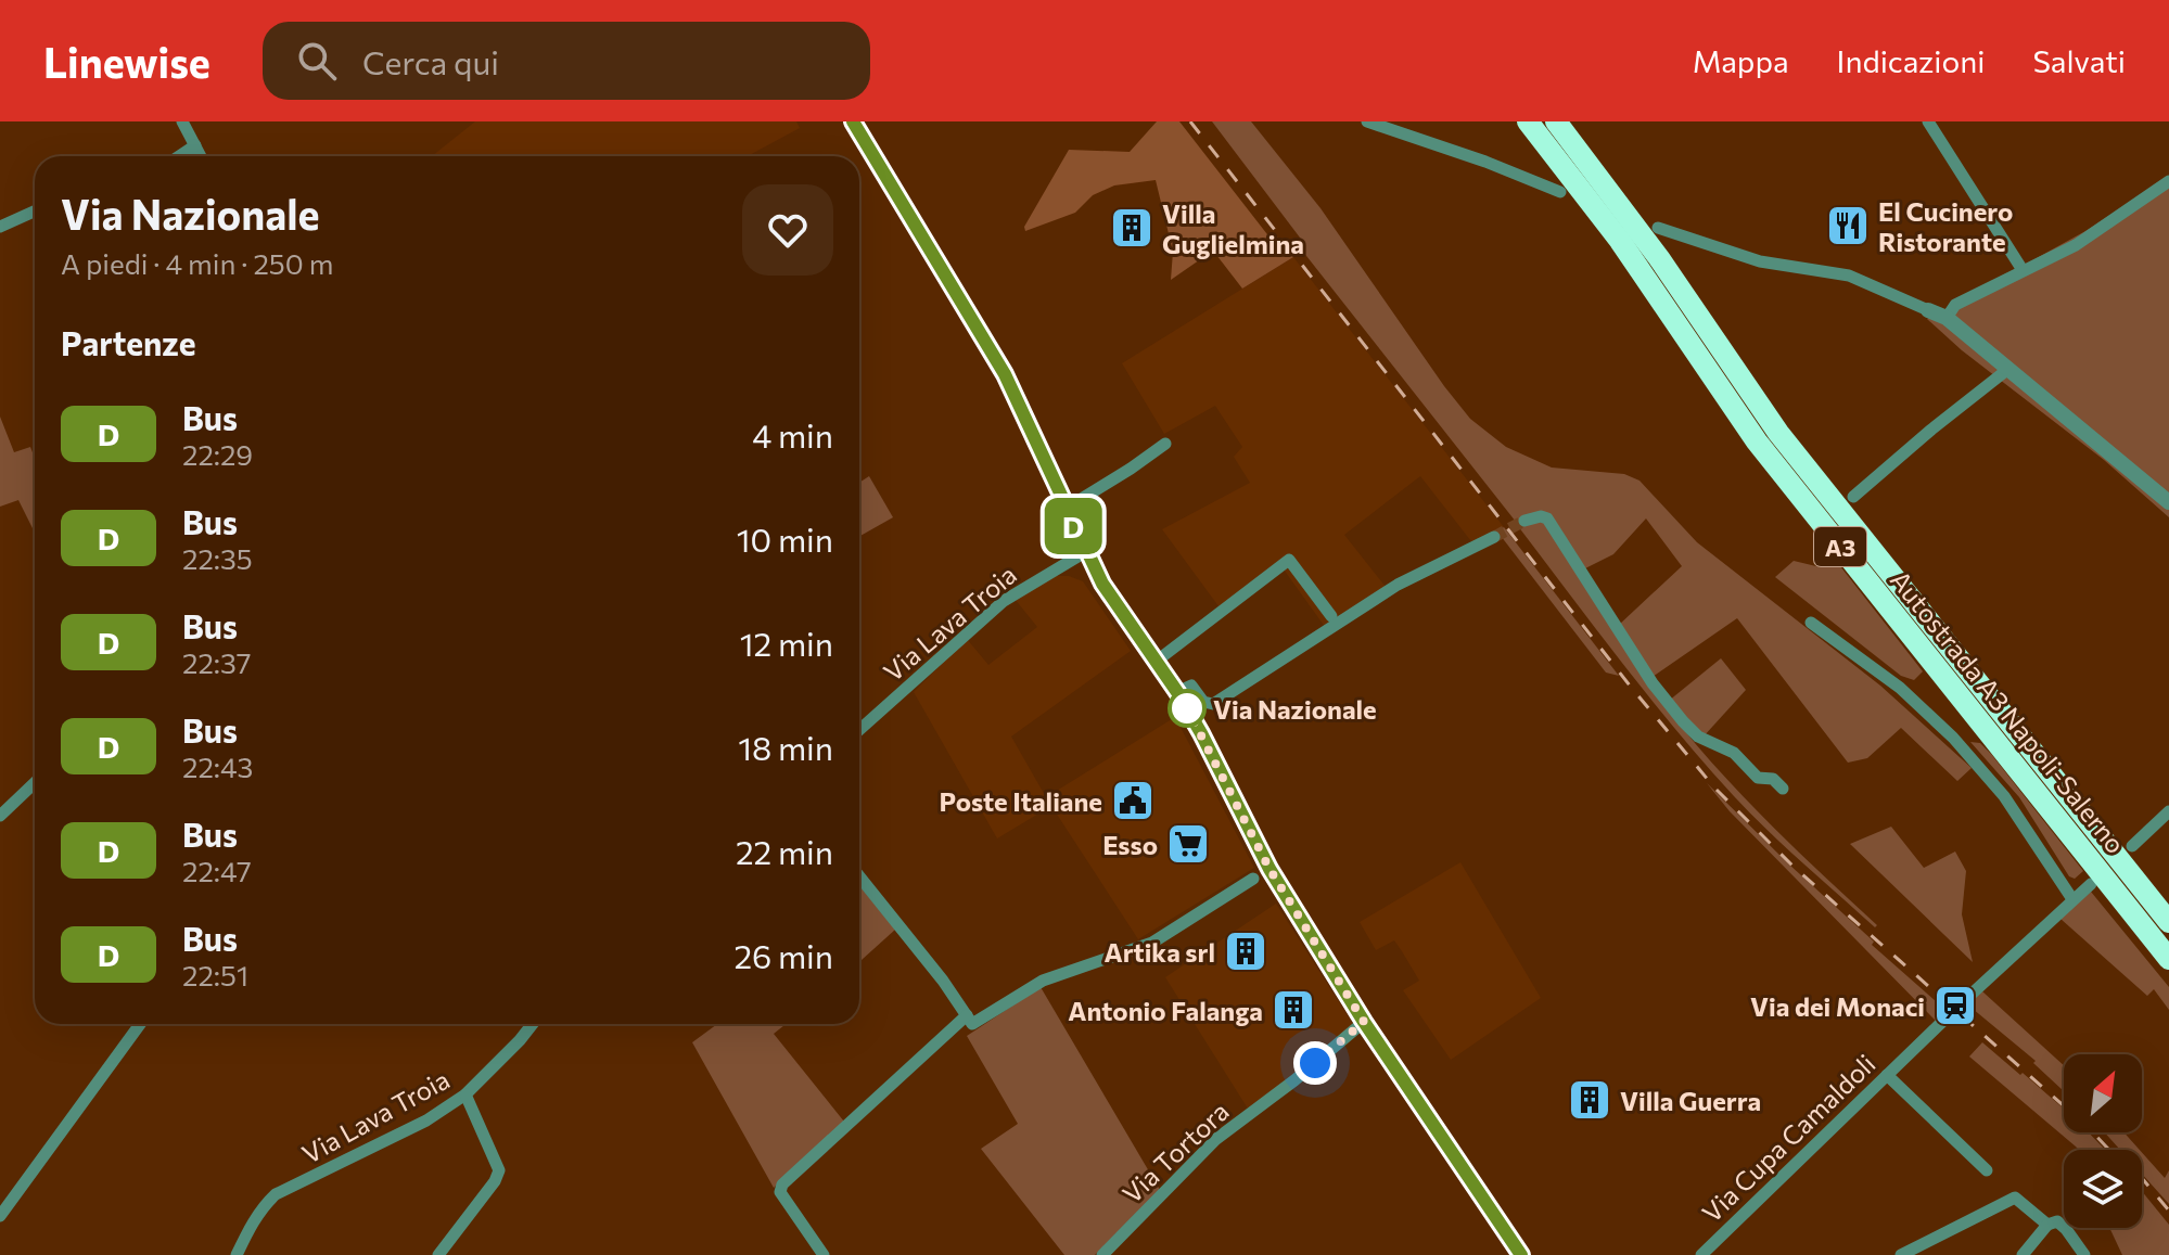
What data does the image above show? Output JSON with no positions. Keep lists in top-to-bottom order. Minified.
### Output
{"streets":{"highway":["A3","Autostrada A3 Napoli-Salerno"],"street":["Via Lava Troia","Via Cupa Camaldoli","Via Tortora"]},"places":{"restaurant":["El Cucinero Ristorante"],"building":["Villa Guglielmina","Artika srl","Antonio Falanga","Villa Guerra"],"other":["Via Nazionale"],"public building":["Poste Italiane"],"supermarket":["Esso"],"station":["Via dei Monaci"]},"lines":["bus line D"],"north":"top right","page":{"header":"Linewise","search":"Cerca qui","nav":["Mappa","Indicazioni","Salvati"],"on_map":"D","heading":[["Via Nazionale","A piedi · 4 min · 250 m"],"Partenze"],"list":[{"mark":"D","name":"Bus","note":"22:29","value":"4 min"},{"mark":"D","name":"Bus","note":"22:35","value":"10 min"},{"mark":"D","name":"Bus","note":"22:37","value":"12 min"},{"mark":"D","name":"Bus","note":"22:43","value":"18 min"},{"mark":"D","name":"Bus","note":"22:47","value":"22 min"},{"mark":"D","name":"Bus","note":"22:51","value":"26 min"}]}}
